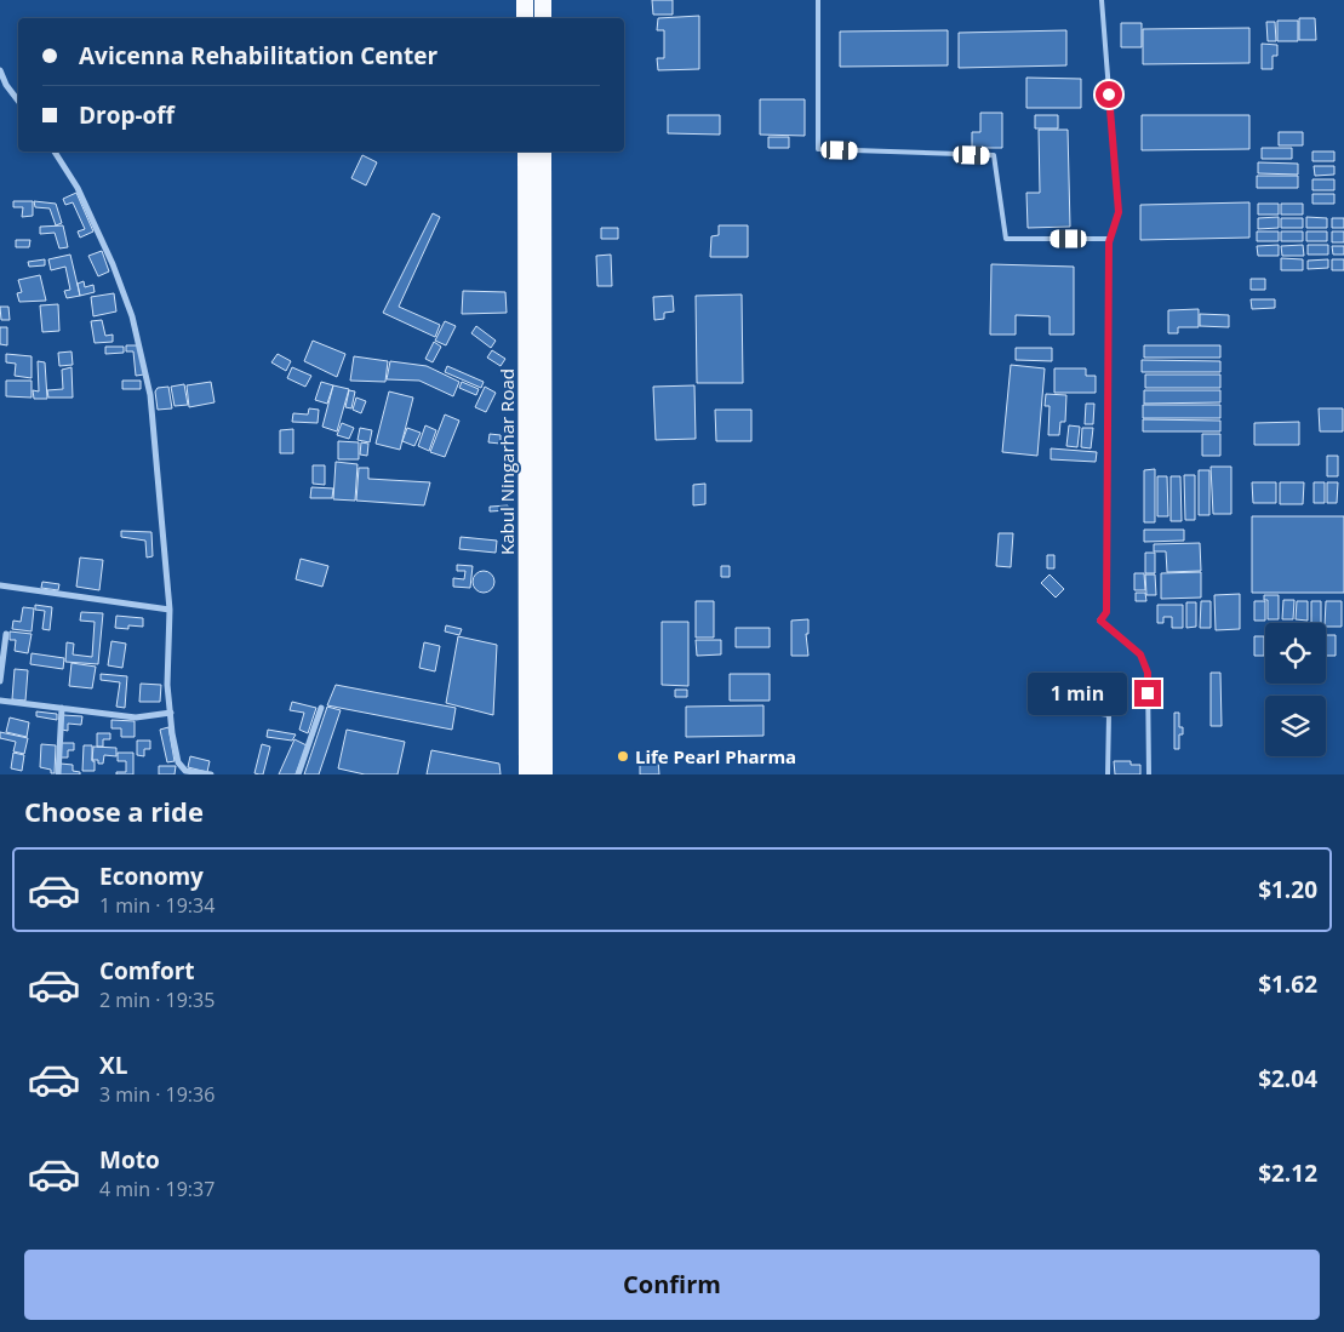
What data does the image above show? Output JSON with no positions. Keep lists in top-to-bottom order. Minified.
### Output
{"streets":{"highway":["Kabul Ningarhar Road"]},"places":["Life Pearl Pharma"],"page":{"banner":["Avicenna Rehabilitation Center","Drop-off"],"bubble":"1 min","heading":"Choose a ride","list":[{"name":"Economy","note":"1 min · 19:34","value":"$1.20"},{"name":"Comfort","note":"2 min · 19:35","value":"$1.62"},{"name":"XL","note":"3 min · 19:36","value":"$2.04"},{"name":"Moto","note":"4 min · 19:37","value":"$2.12"}],"buttons":"Confirm"}}
